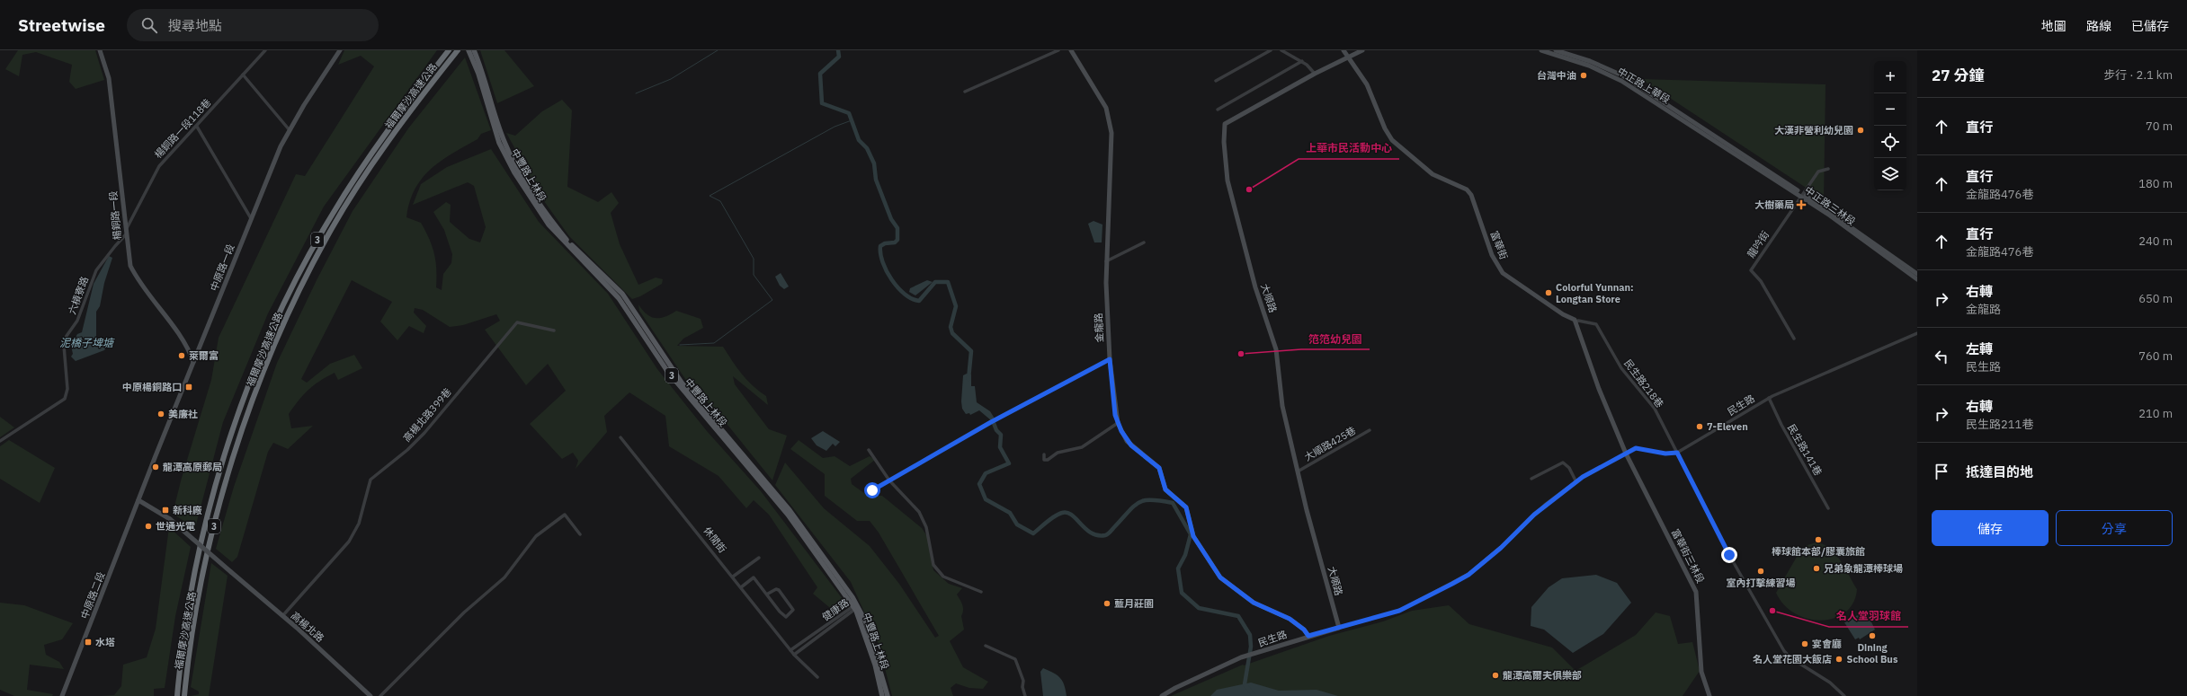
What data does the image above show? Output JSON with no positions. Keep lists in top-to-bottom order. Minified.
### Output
{"streets":{"highway":["福爾摩沙高速公路","3"],"main road":["中豐路上林段"],"street":["中正路上華段","楊銅路一段118巷","中正路三林段","楊銅路一段","龍吟街","富華街","中原路一段","六槓寮路","大順路","金龍路","民生路218巷","民生路","高楊北路399巷","大順路425巷","民生路141巷","休閒街","富華街三林段","中原路二段","健康路","高楊北路"]},"crossings":[["中正路上華段","中正路三林段"],["楊銅路一段118巷","楊銅路一段"],["中豐路上林段","健康路"],["中正路三林段","龍吟街"],["楊銅路一段","中原路一段"],["楊銅路一段","六槓寮路"],["富華街","大順路"],["富華街","民生路218巷"],["中原路一段","中原路二段"],["中原路一段","高楊北路"],["大順路","民生路"],["大順路","大順路425巷"],["金龍路","民生路"],["民生路218巷","民生路"],["民生路","民生路141巷"],["民生路","富華街三林段"],["高楊北路399巷","高楊北路"],["休閒街","健康路"],["中原路二段","高楊北路"]],"water":["泥橋子埤塘"],"places":{"other":["台灣中油","大漢非營利幼兒園","上華市民活動中心","Colorful Yunnan: Longtan Store","笵笵幼兒園","萊爾富","美廉社","7-Eleven","龍潭高原郵局","世通光電","棒球館本部/膠囊旅館","兄弟象龍潭棒球場","室內打擊練習場","藍月莊園","名人堂羽球館","Dining School Bus","宴會廳","名人堂花園大飯店","龍潭高爾夫俱樂部"],"health":["大樹藥局"],"transit":["中原楊銅路口","新科廠","水塔"]},"page":{"header":"Streetwise","search":"搜尋地點","nav":["地圖","路線","已儲存"],"heading":["27 分鐘","步行 · 2.1 km"],"map_buttons":["+","−"],"list":[["直行","70 m"],["直行","金龍路476巷","180 m"],["直行","金龍路476巷","240 m"],["右轉","金龍路","650 m"],["左轉","民生路","760 m"],["右轉","民生路211巷","210 m"],"抵達目的地"],"buttons":["儲存","分享"]}}
